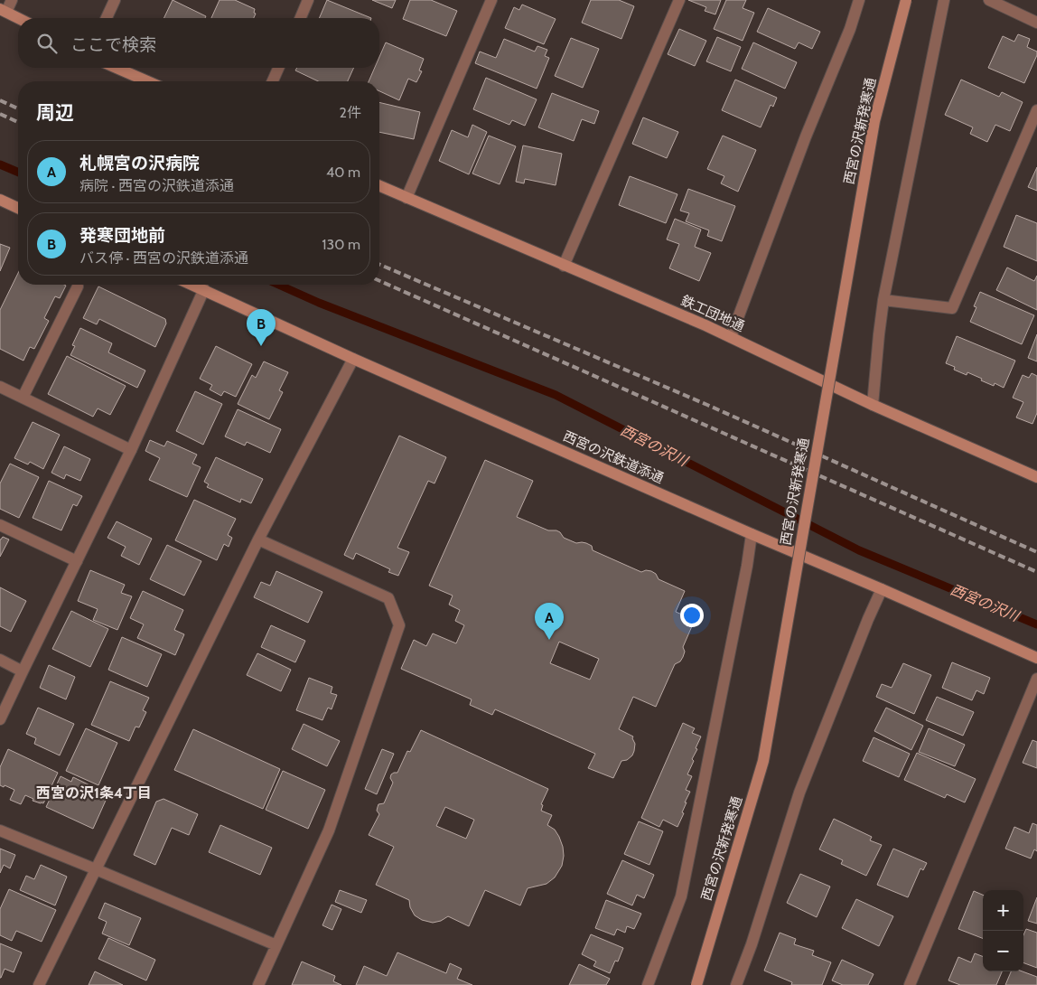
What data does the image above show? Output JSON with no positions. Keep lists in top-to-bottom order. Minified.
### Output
{"streets":{"street":["西宮の沢新発寒通","鉄工団地通","西宮の沢鉄道添通"]},"districts":["西宮の沢1条4丁目"],"water":["西宮の沢川"],"page":{"search":"ここで検索","heading":["周辺","2件"],"list":[{"mark":"A","name":"札幌宮の沢病院","note":"病院 · 西宮の沢鉄道添通","value":"40 m"},{"mark":"B","name":"発寒団地前","note":"バス停 · 西宮の沢鉄道添通","value":"130 m"}],"pins":["B","A"],"map_buttons":["+","−"]}}
